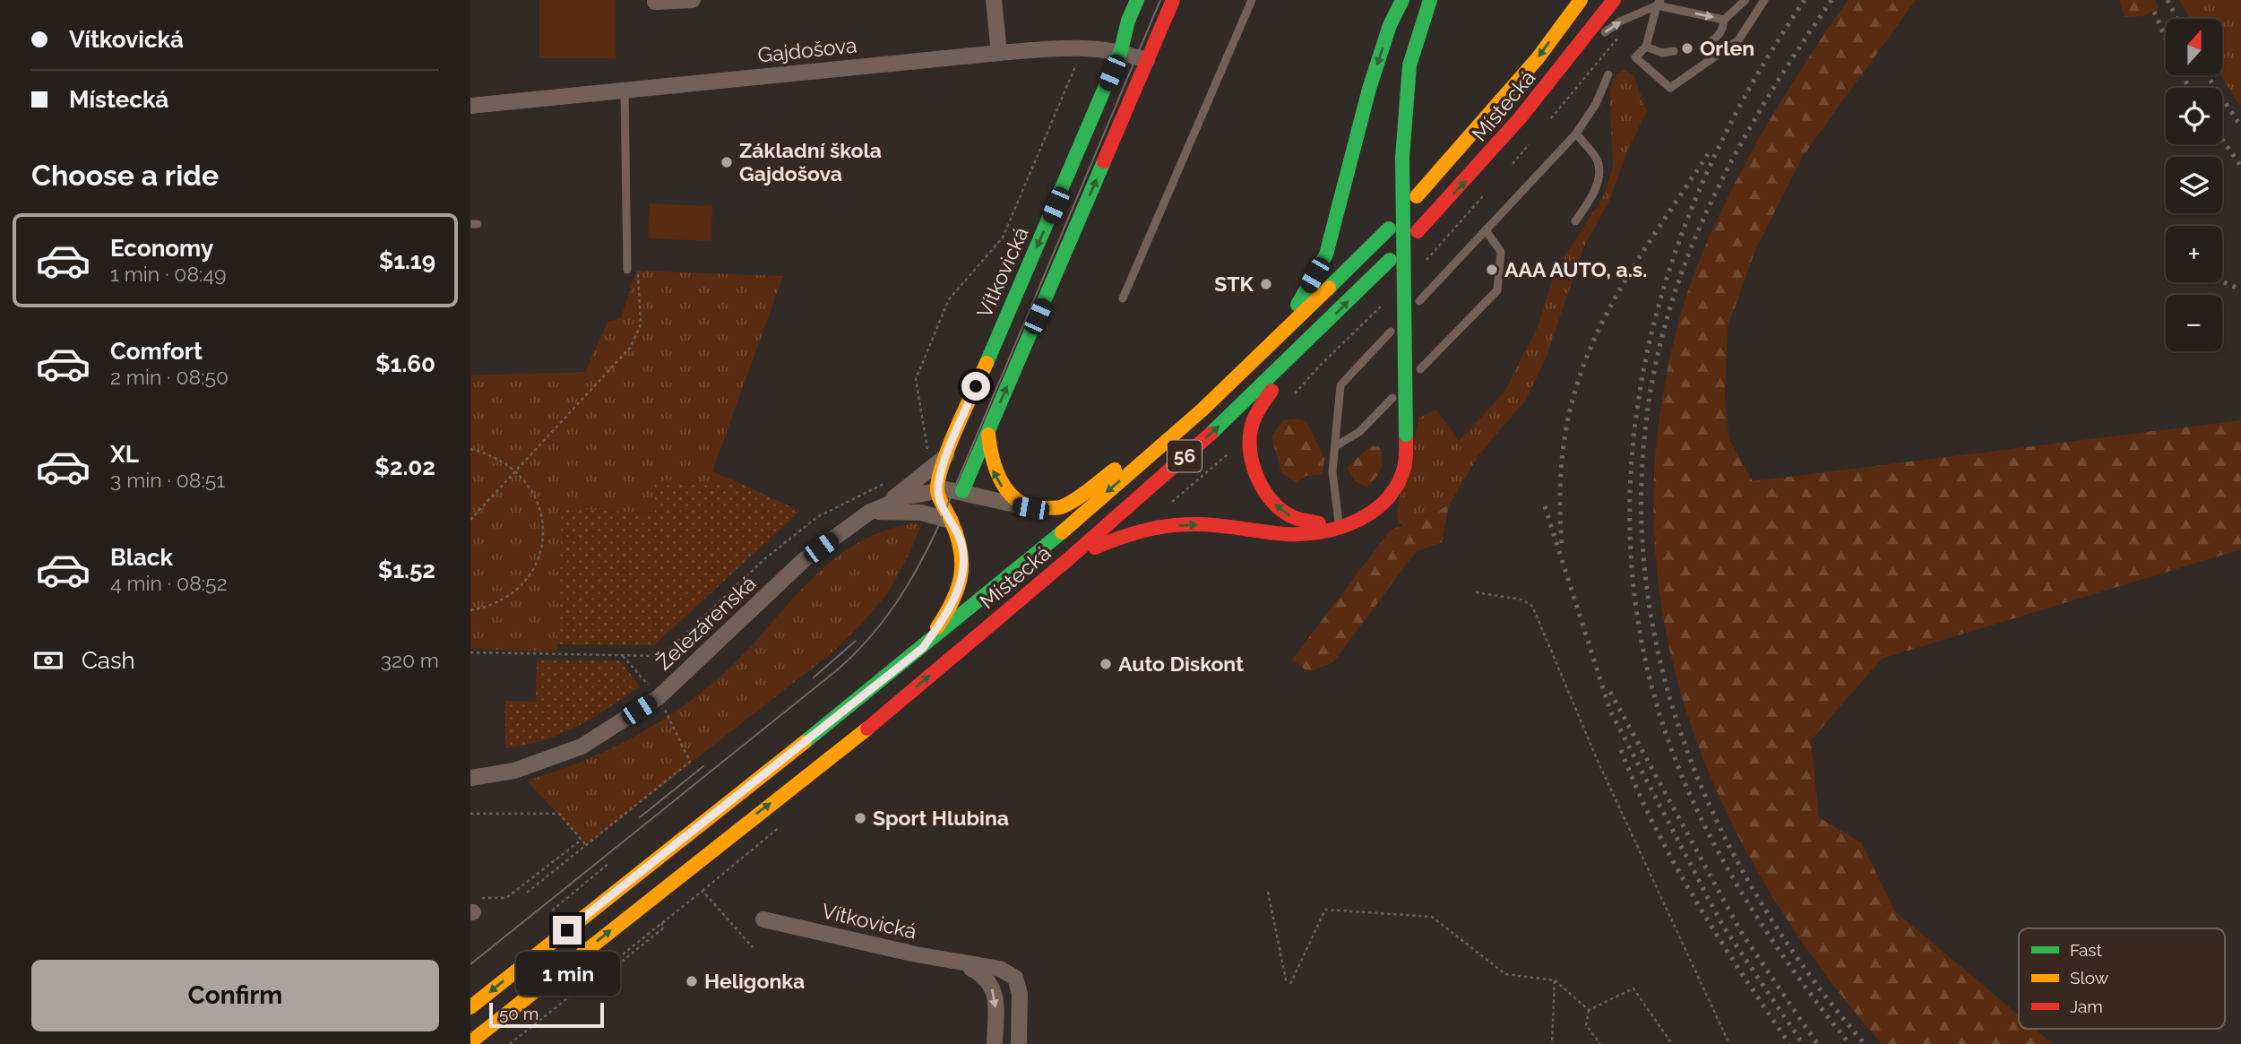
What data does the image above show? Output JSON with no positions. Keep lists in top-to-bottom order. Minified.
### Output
{"streets":{"main road":["Místecká","Vítkovická","56"],"street":["Gajdošova","Železárenská"]},"crossings":[["Gajdošova","Vítkovická"],["Vítkovická","Železárenská"]],"places":["Orlen","Základní škola Gajdošova","AAA AUTO, a.s.","STK","Auto Diskont","Sport Hlubina","Heligonka"],"legend":["Fast","Slow","Jam"],"scale_bar":"50 m","north":"top","page":{"banner":["Vítkovická","Místecká"],"map_buttons":["+","−"],"heading":"Choose a ride","list":[{"name":"Economy","note":"1 min · 08:49","value":"$1.19"},{"name":"Comfort","note":"2 min · 08:50","value":"$1.60"},{"name":"XL","note":"3 min · 08:51","value":"$2.02"},{"name":"Black","note":"4 min · 08:52","value":"$1.52"}],"pay":["Cash","320 m"],"buttons":"Confirm","bubble":"1 min","scale":"50 m"}}
